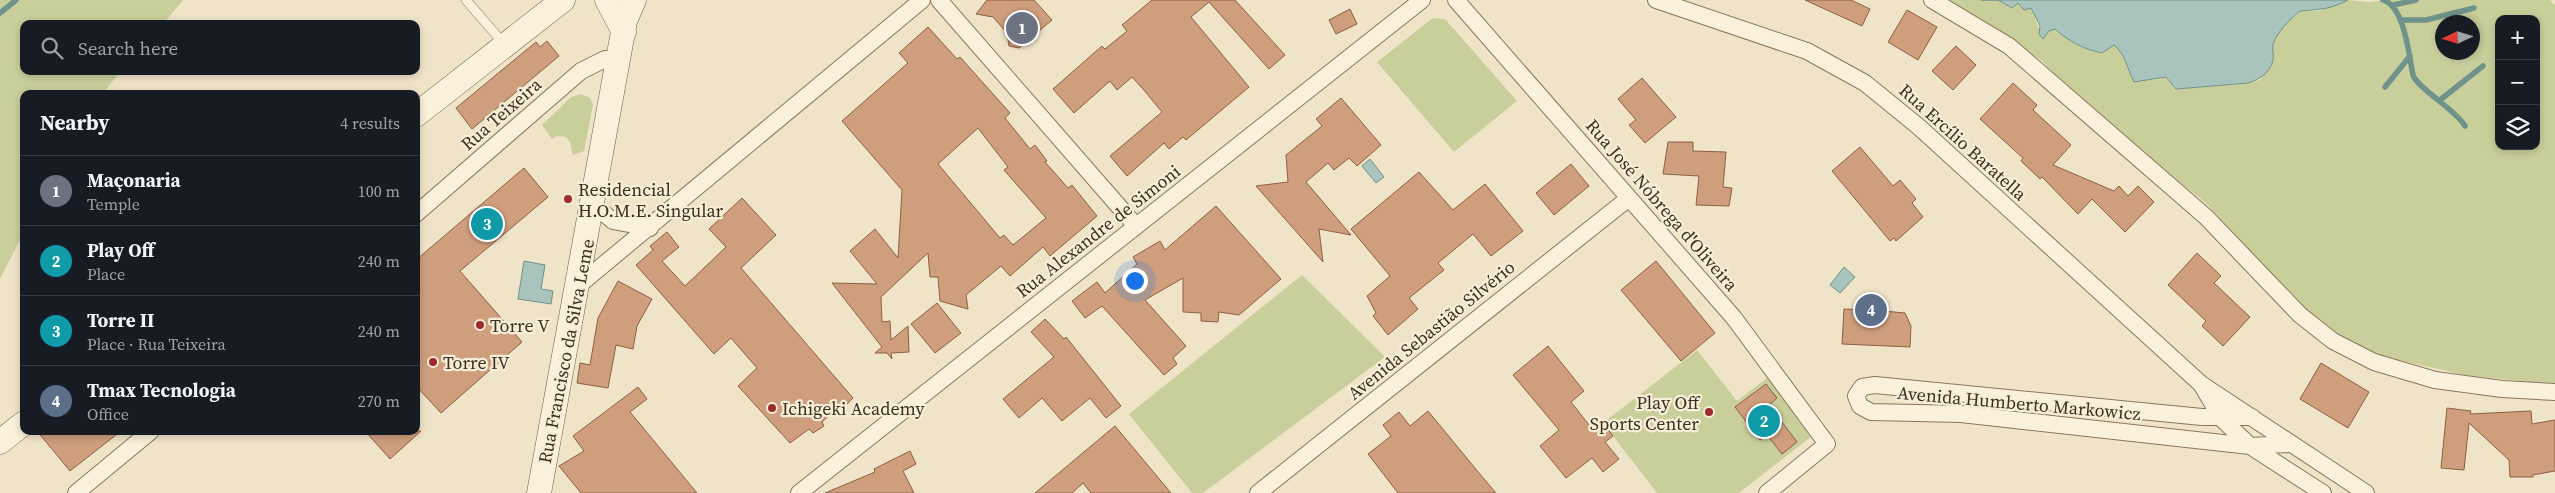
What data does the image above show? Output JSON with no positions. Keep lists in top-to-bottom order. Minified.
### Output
{"streets":{"street":["Rua Teixeira","Rua Ercílio Baratella","Rua José Nóbrega d'Oliveira","Rua Alexandre de Simoni","Avenida Sebastião Silvério","Rua Francisco da Silva Leme","Avenida Humberto Markowicz"]},"crossings":[["Rua Teixeira","Rua Francisco da Silva Leme"],["Rua José Nóbrega d'Oliveira","Avenida Sebastião Silvério"]],"places":["Residencial H.O.M.E. Singular","Torre V","Torre IV","Ichigeki Academy","Play Off Sports Center"],"north":"left","page":{"pins":["1","3","4","2"],"map_buttons":["+","−"],"search":"Search here","heading":["Nearby","4 results"],"list":[{"mark":"1","name":"Maçonaria","note":"Temple","value":"100 m"},{"mark":"2","name":"Play Off","note":"Place","value":"240 m"},{"mark":"3","name":"Torre II","note":"Place · Rua Teixeira","value":"240 m"},{"mark":"4","name":"Tmax Tecnologia","note":"Office","value":"270 m"}]}}
